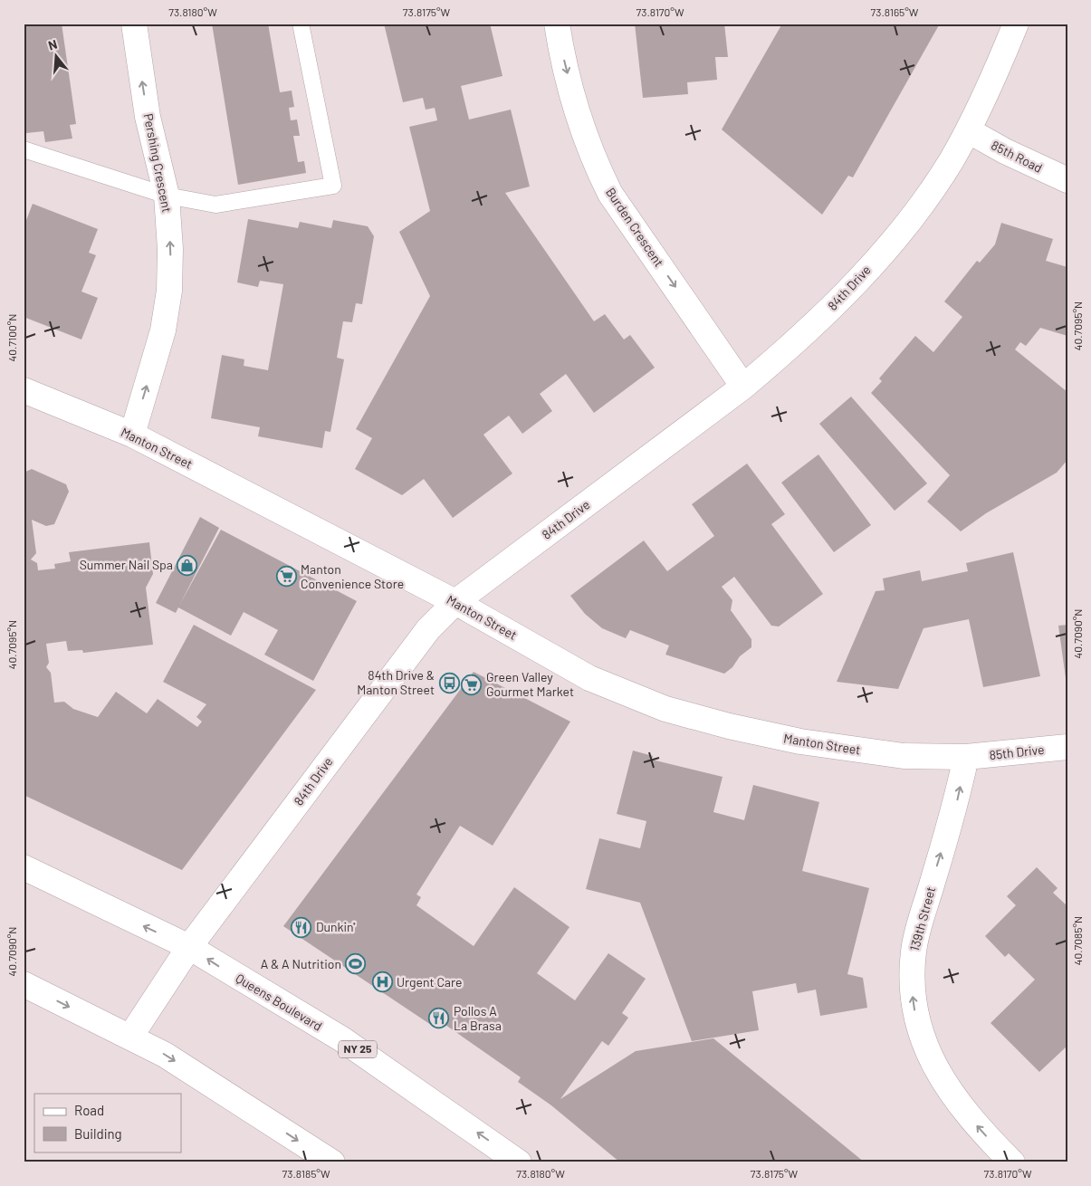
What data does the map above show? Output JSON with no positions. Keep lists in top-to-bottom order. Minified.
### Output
{"streets":{"street":["85th Road","Pershing Crescent","Burden Crescent","84th Drive","Manton Street","85th Drive","139th Street","Queens Boulevard","NY 25"]},"crossings":[["85th Road","84th Drive"],["Pershing Crescent","Manton Street"],["Burden Crescent","84th Drive"],["84th Drive","Manton Street"],["84th Drive","Queens Boulevard"],["Manton Street","85th Drive"],["Manton Street","139th Street"],["85th Drive","139th Street"]],"one_way":["Pershing Crescent","Burden Crescent","139th Street"],"places":{"shop":["Summer Nail Spa"],"supermarket":["Manton Convenience Store","Green Valley Gourmet Market"],"bus stop":["84th Drive & Manton Street"],"restaurant":["Dunkin'","Pollos A La Brasa"],"sports":["A & A Nutrition"],"hospital":["Urgent Care"]},"legend":["Road","Building"],"north":"top","coordinates":["73.8180°W","73.8175°W","73.8170°W","73.8165°W","40.7095°N","40.7100°N","40.7090°N","40.7085°N","73.8185°W"]}
